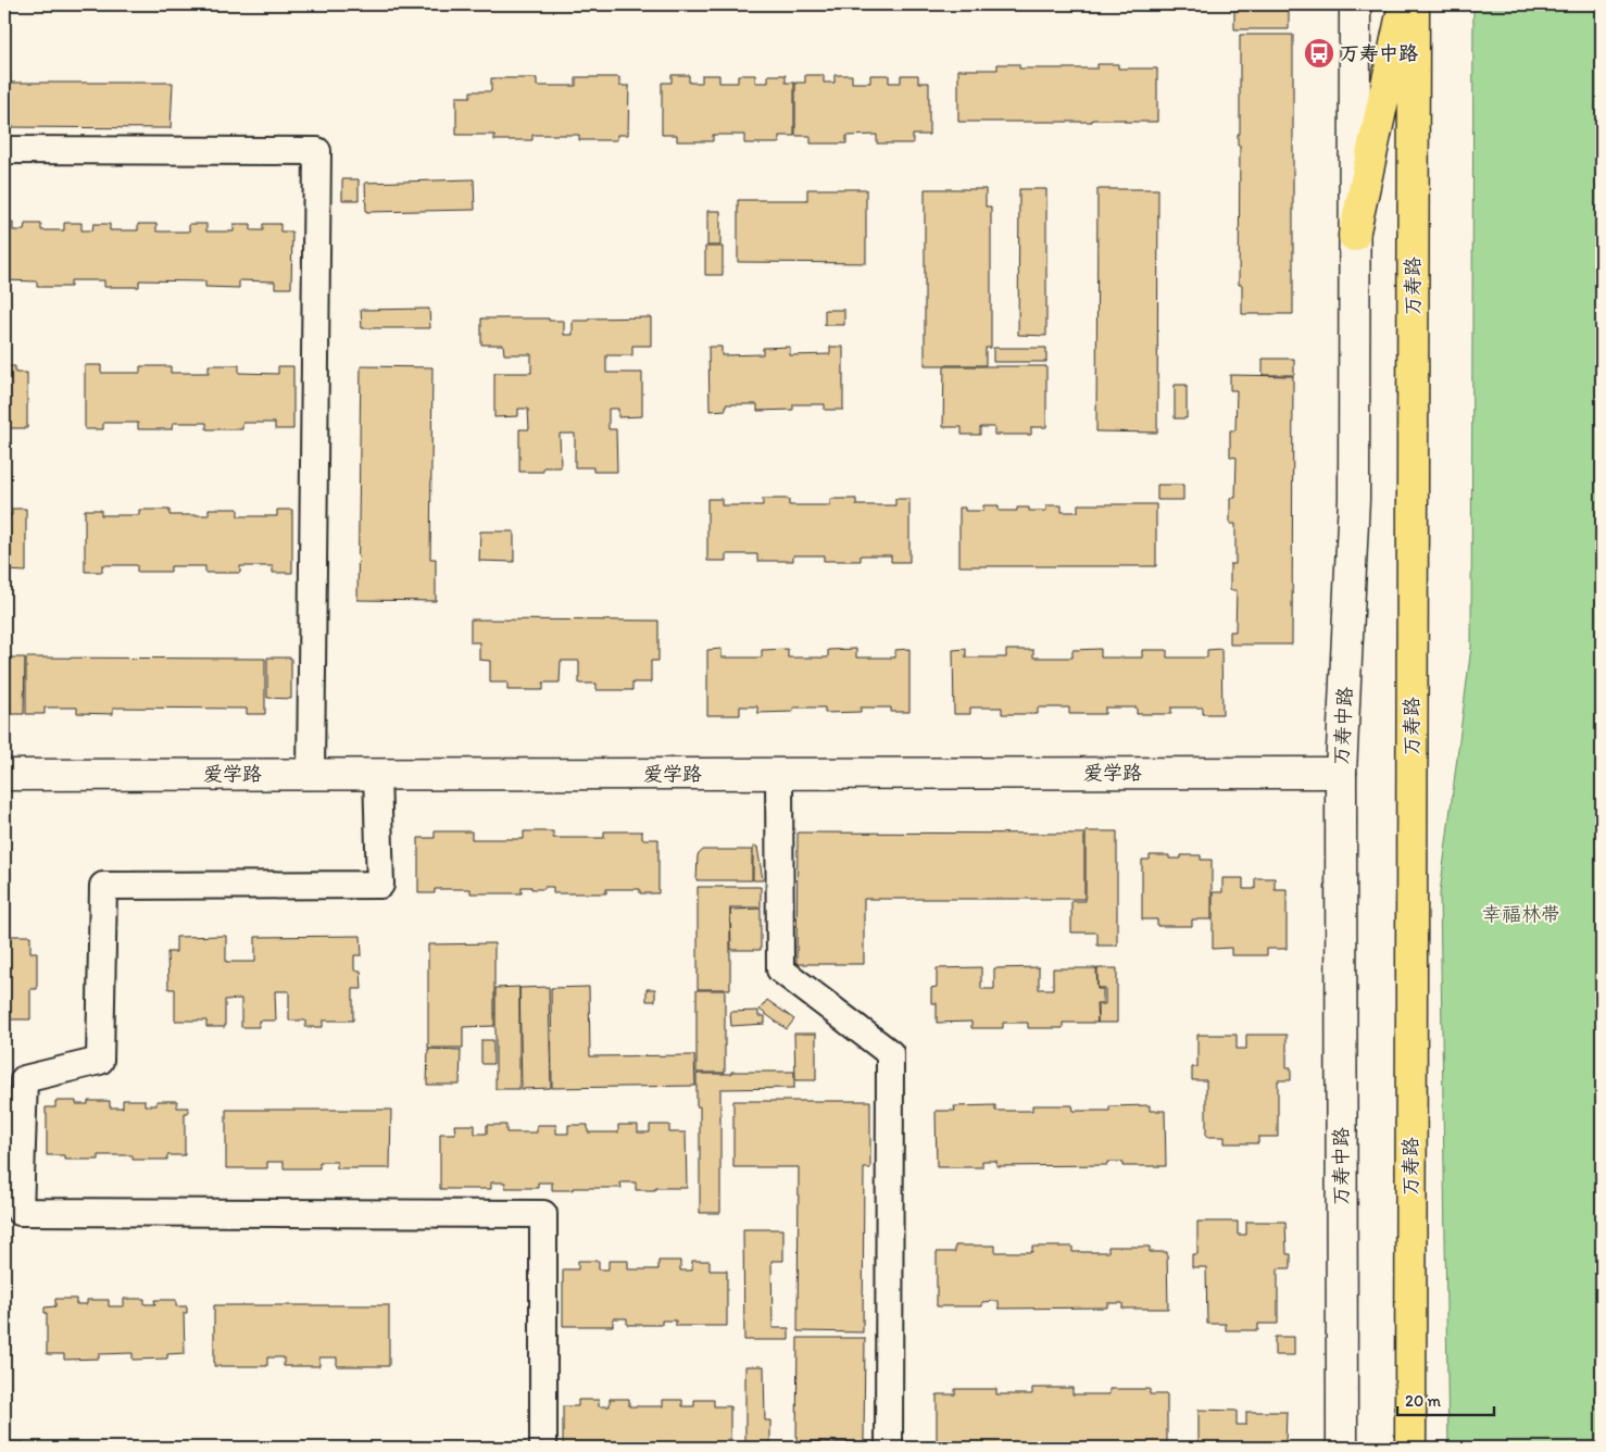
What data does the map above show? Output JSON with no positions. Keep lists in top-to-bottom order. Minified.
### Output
{"streets":{"main road":["万寿路","万寿中路","爱学路"]},"crossings":[["万寿中路","爱学路"]],"parks":["幸福林带"],"places":{"bus stop":["万寿中路"]},"scale_bar":"20 m"}
